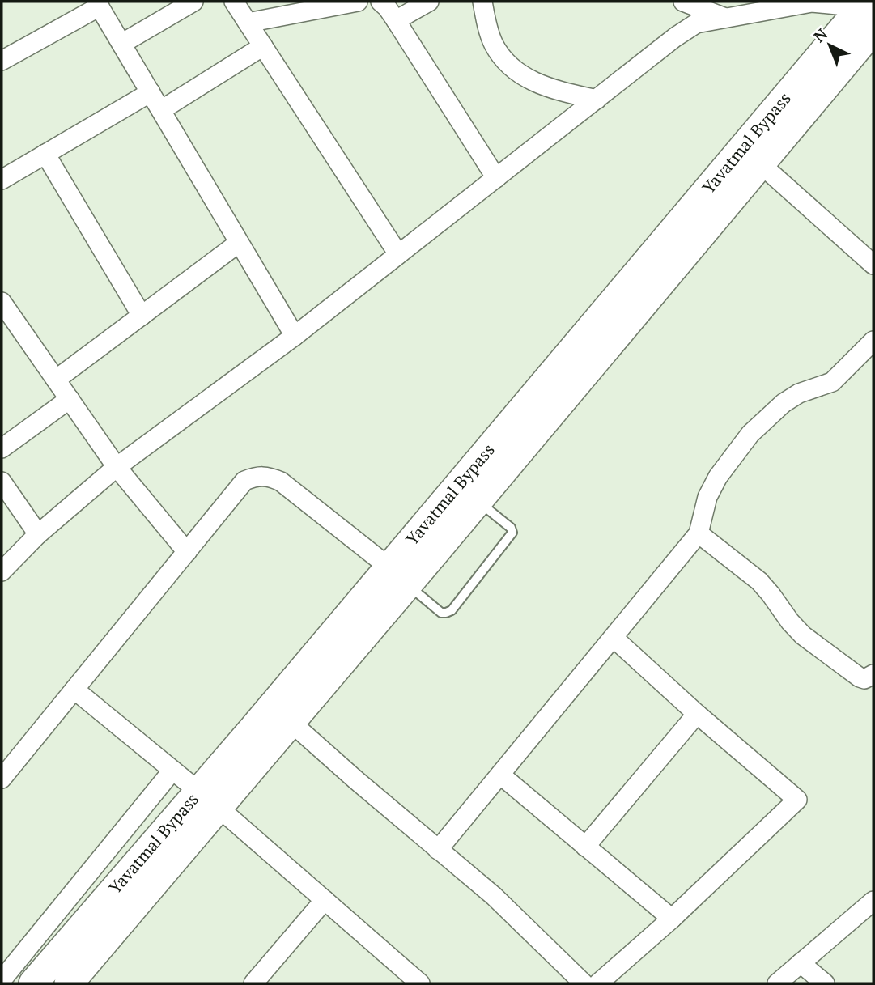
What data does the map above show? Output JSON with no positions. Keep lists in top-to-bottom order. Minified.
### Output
{"streets":{"main road":["Yavatmal Bypass"]},"north":"top left"}
